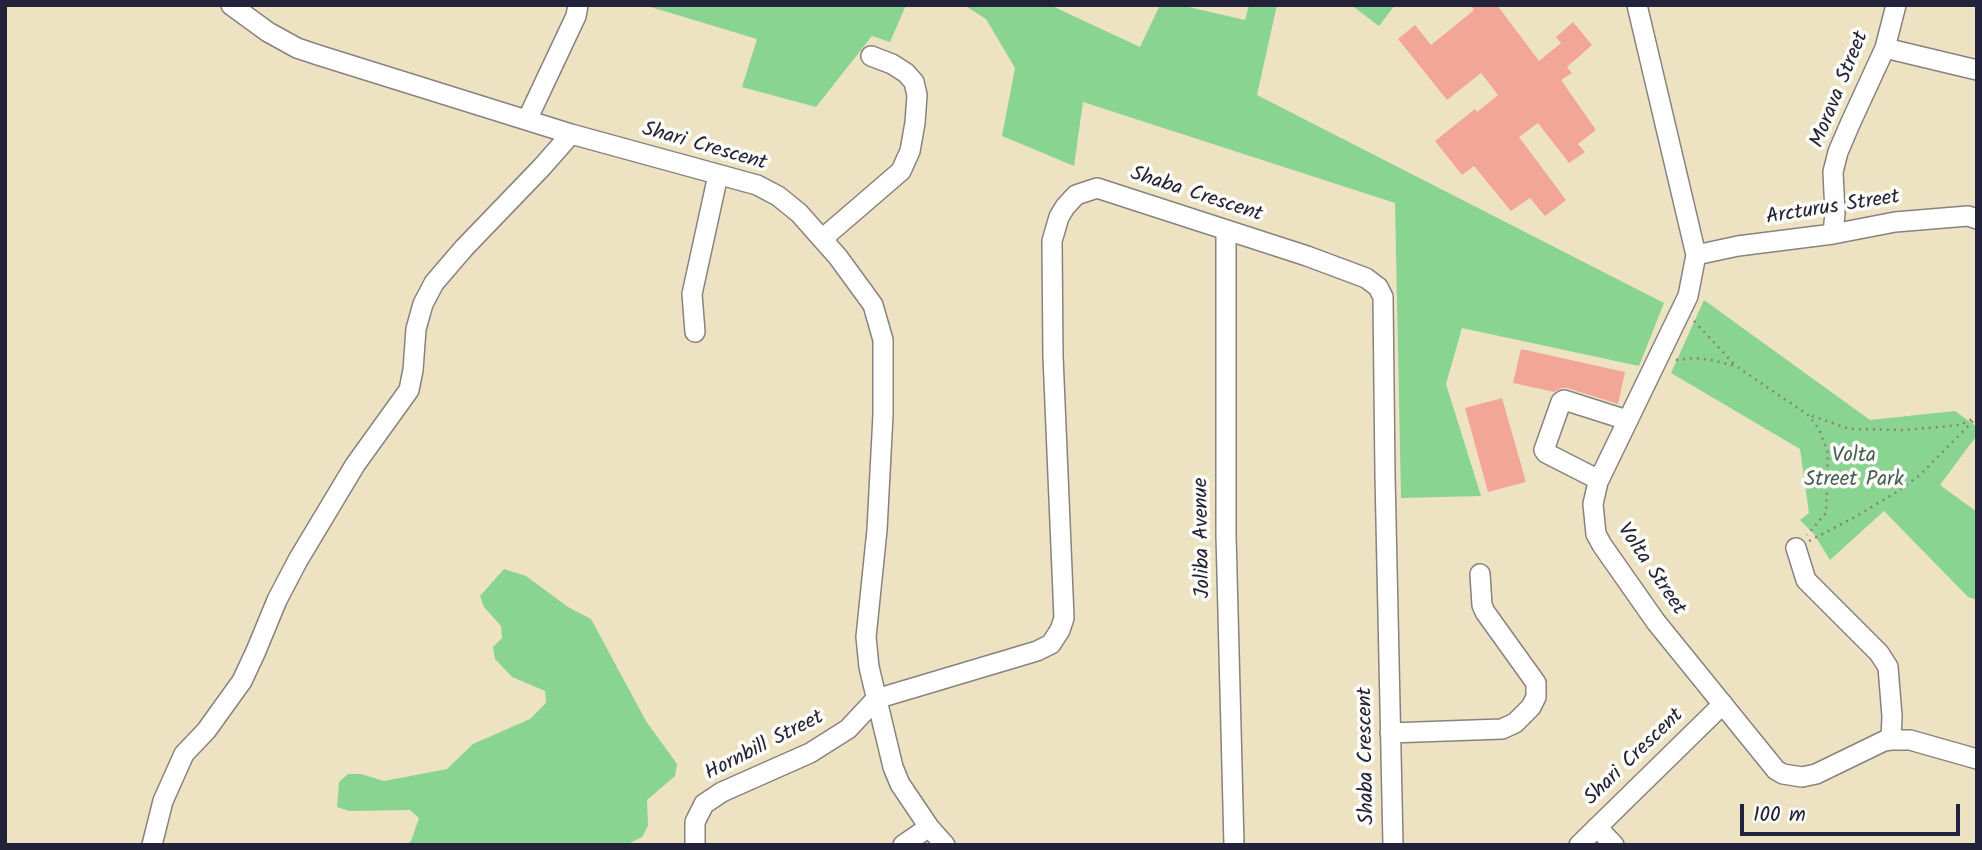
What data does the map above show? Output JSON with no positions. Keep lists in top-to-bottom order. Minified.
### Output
{"streets":{"street":["Morava Street","Shari Crescent","Shaba Crescent","Arcturus Street","Joliba Avenue","Volta Street","Hornbill Street"]},"crossings":[["Morava Street","Arcturus Street"],["Shari Crescent","Shaba Crescent"],["Shari Crescent","Volta Street"],["Shari Crescent","Hornbill Street"],["Shaba Crescent","Joliba Avenue"],["Shaba Crescent","Hornbill Street"],["Arcturus Street","Volta Street"]],"parks":["Volta Street Park"],"scale_bar":"100 m"}
